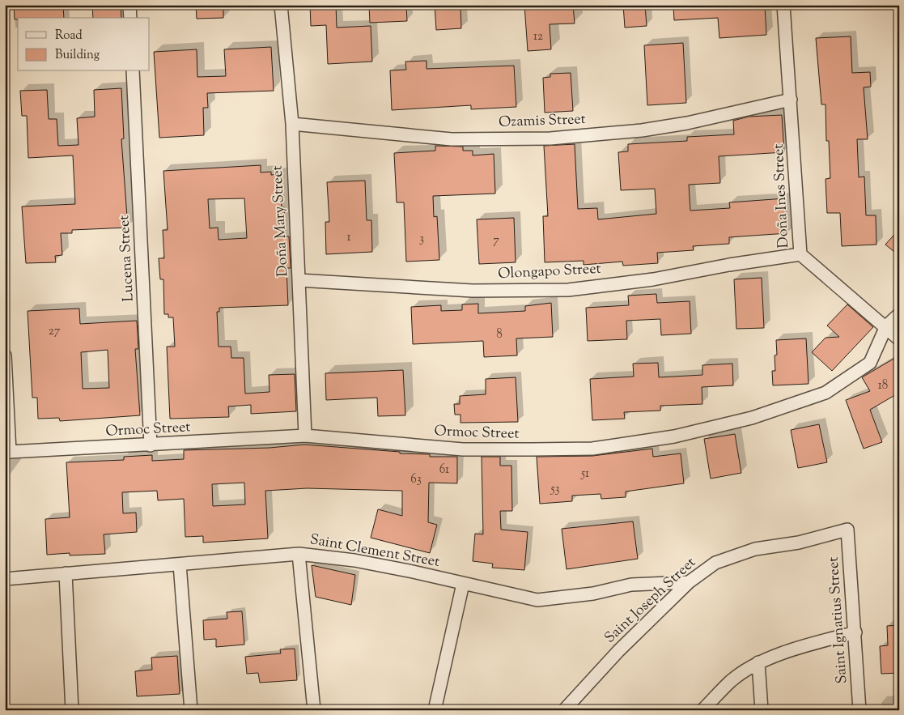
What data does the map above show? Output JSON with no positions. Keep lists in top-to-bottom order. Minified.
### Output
{"streets":{"street":["Ozamis Street","Doña Ines Street","Doña Mary Street","Lucena Street","Olongapo Street","Ormoc Street","Saint Clement Street","Saint Joseph Street","Saint Ignatius Street"]},"crossings":[["Ozamis Street","Doña Ines Street"],["Ozamis Street","Doña Mary Street"],["Doña Ines Street","Olongapo Street"],["Doña Ines Street","Ormoc Street"],["Doña Mary Street","Olongapo Street"],["Doña Mary Street","Ormoc Street"],["Lucena Street","Ormoc Street"],["Saint Clement Street","Saint Joseph Street"],["Saint Joseph Street","Saint Ignatius Street"]],"house_numbers":["12","1","3","7","27","8","18","61","51","63","53"],"legend":["Road","Building"]}
